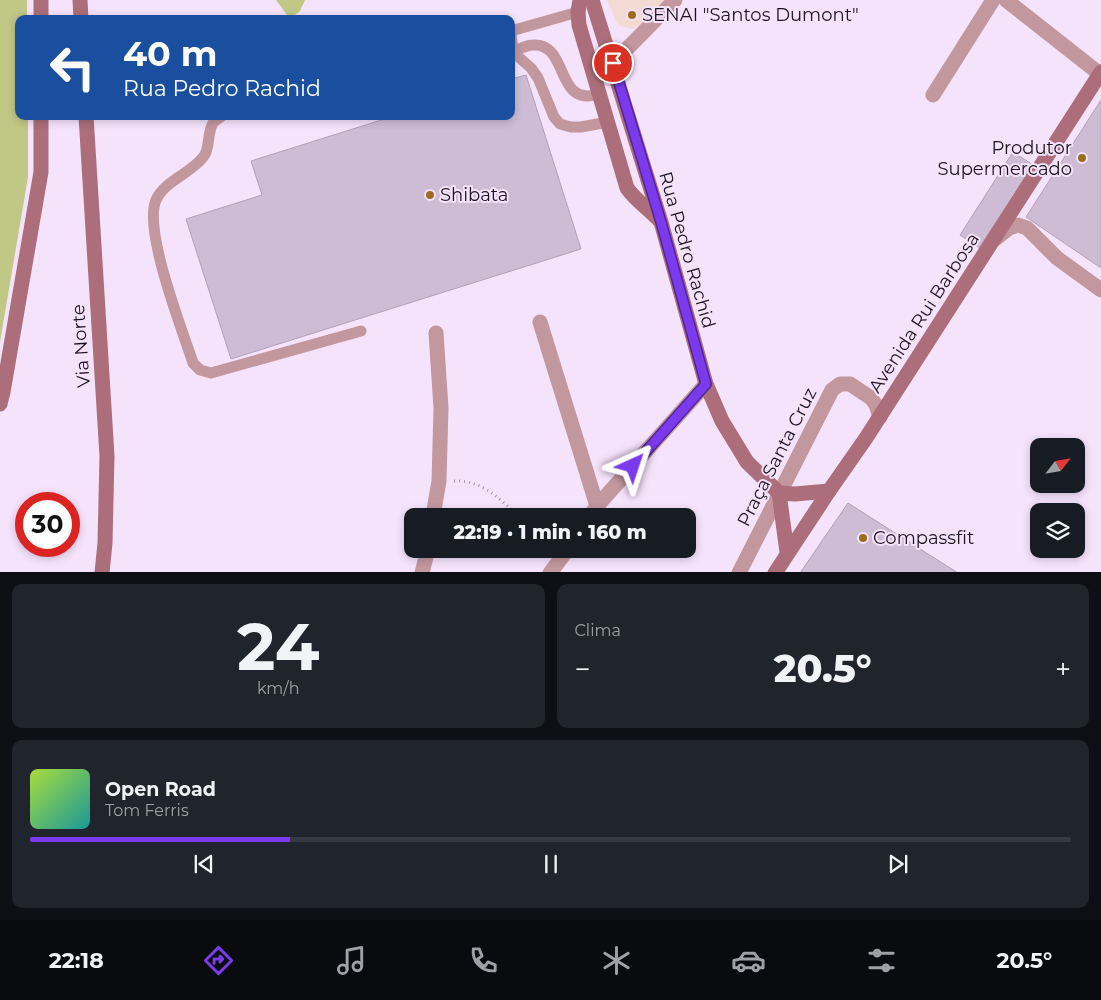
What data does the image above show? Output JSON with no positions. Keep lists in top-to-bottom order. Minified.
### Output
{"streets":{"main road":["Rua Pedro Rachid","Avenida Rui Barbosa","Via Norte"],"street":["Praça Santa Cruz"]},"crossings":[["Rua Pedro Rachid","Praça Santa Cruz"],["Avenida Rui Barbosa","Praça Santa Cruz"]],"places":["SENAI \"Santos Dumont\"","Produtor Supermercado","Shibata","Compassfit"],"north":"top right","page":{"turn":["40 m","Rua Pedro Rachid"],"limit":"30","trip":"22:19 · 1 min · 160 m","tile":[["24","km/h"],"Clima"],"heat":["−","20.5°","+"],"song":["Open Road","Tom Ferris"],"tabs":["22:18","20.5°"]}}
